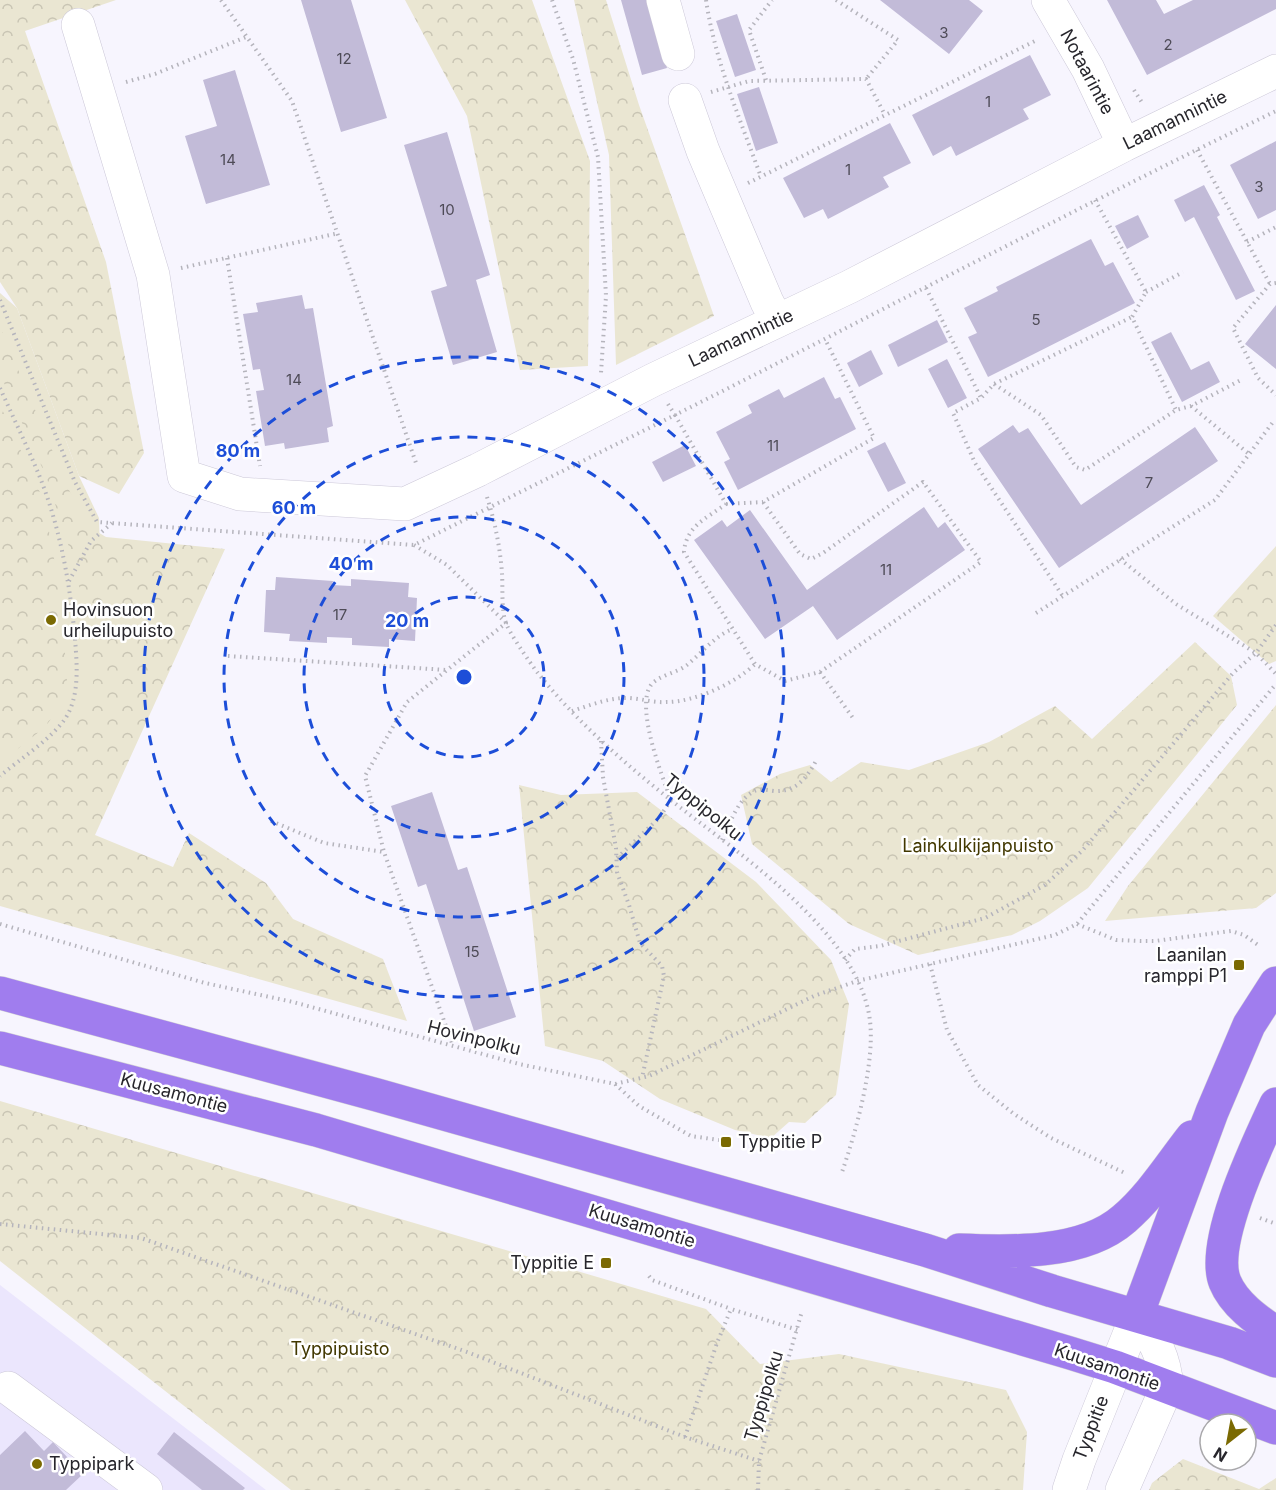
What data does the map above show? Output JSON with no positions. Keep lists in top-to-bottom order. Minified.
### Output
{"streets":{"highway":["Kuusamontie"],"street":["Notaarintie","Laamannintie","Typpitie"],"path":["Typpipolku","Hovinpolku"]},"crossings":[["Notaarintie","Laamannintie"],["Laamannintie","Typpipolku"],["Typpipolku","Hovinpolku"],["Kuusamontie","Typpitie"]],"parks":["Lainkulkijanpuisto","Typpipuisto"],"places":{"other":["Hovinsuon urheilupuisto","Typpipark"],"transit":["Laanilan ramppi P1","Typpitie P","Typpitie E"]},"house_numbers":["3","2","12","1","14","1","3","10","5","14","11","7","11","17","15"],"north":"bottom left","rings":["80 m","60 m","40 m","20 m"]}
